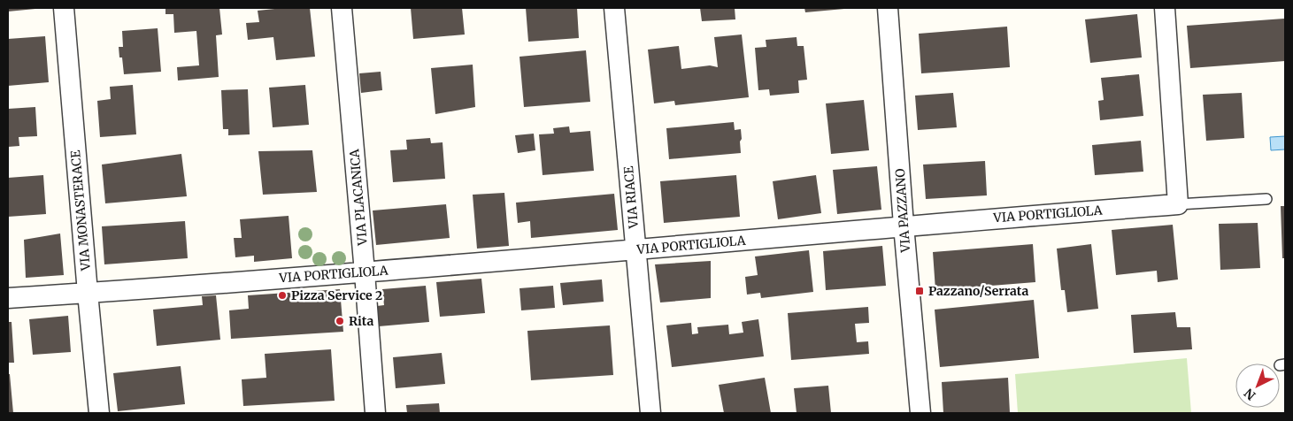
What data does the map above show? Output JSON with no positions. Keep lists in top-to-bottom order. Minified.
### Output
{"streets":{"street":["VIA PLACANICA","VIA RIACE","VIA MONASTERACE","VIA PAZZANO","VIA PORTIGLIOLA"]},"crossings":[["VIA PLACANICA","VIA PORTIGLIOLA"],["VIA RIACE","VIA PORTIGLIOLA"],["VIA MONASTERACE","VIA PORTIGLIOLA"],["VIA PAZZANO","VIA PORTIGLIOLA"]],"places":{"transit":["Pazzano/Serrata"],"other":["Pizza Service 2","Rita"]},"north":"bottom left"}
